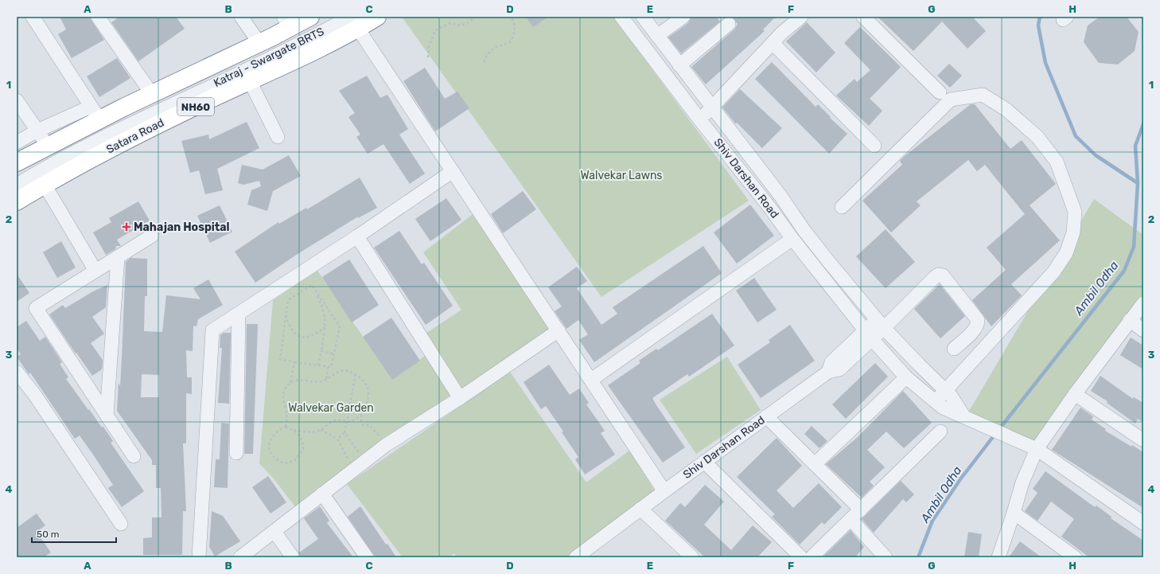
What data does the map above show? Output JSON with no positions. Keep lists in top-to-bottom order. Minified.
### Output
{"streets":{"highway":["NH60","Satara Road"],"street":["Katraj - Swargate BRTS","Shiv Darshan Road"]},"crossings":[["Katraj - Swargate BRTS","Satara Road"]],"water":["Ambil Odha"],"parks":["Walvekar Lawns","Walvekar Garden"],"places":{"health":["Mahajan Hospital"]},"scale_bar":"50 m","grid":{"columns":["A","B","C","D","E","F","G","H"],"rows":["1","2","3","4"]}}
